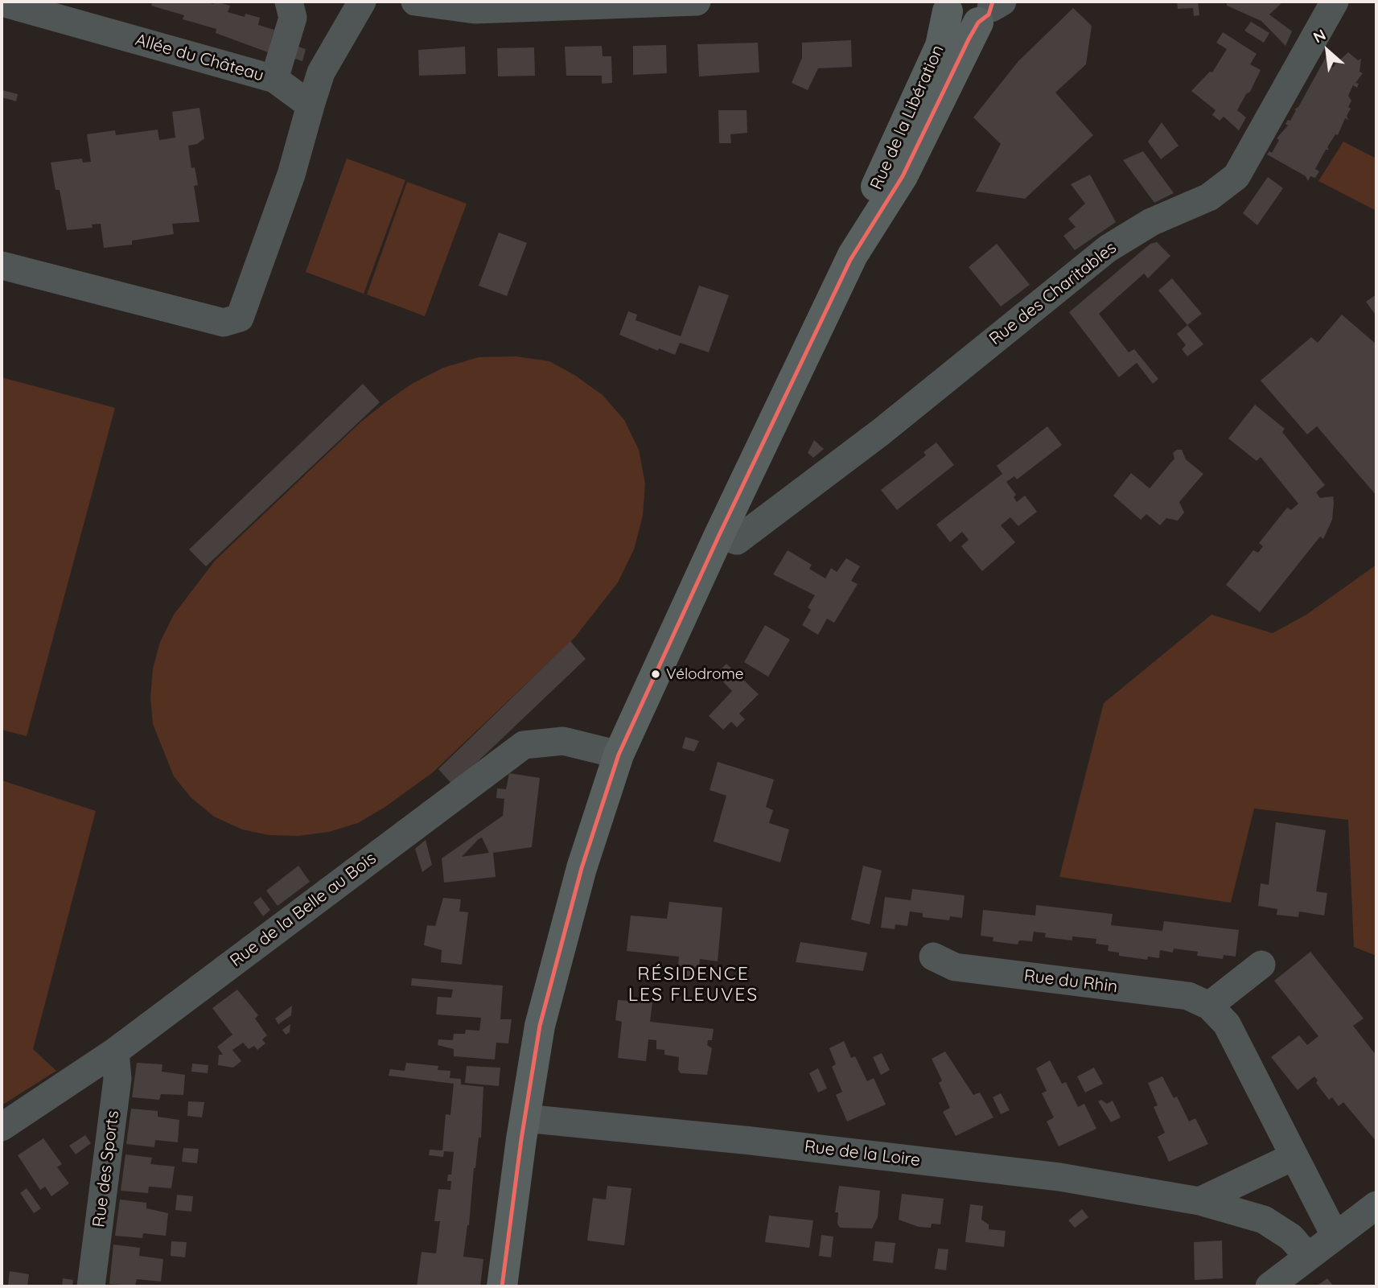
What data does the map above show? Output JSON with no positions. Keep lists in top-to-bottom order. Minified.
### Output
{"streets":{"main road":["Rue de la Libération"],"street":["Allée du Château","Rue des Charitables","Rue de la Belle au Bois","Rue du Rhin","Rue de la Loire","Rue des Sports"]},"crossings":[["Rue de la Libération","Rue des Charitables"],["Rue de la Libération","Rue de la Belle au Bois"],["Rue de la Libération","Rue de la Loire"],["Rue de la Belle au Bois","Rue des Sports"]],"districts":["RÉSIDENCE LES FLEUVES"],"places":["Vélodrome"],"north":"top left"}
